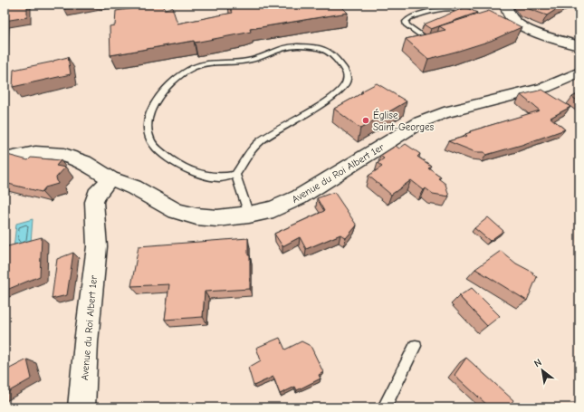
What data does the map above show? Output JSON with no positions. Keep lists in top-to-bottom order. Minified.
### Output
{"streets":{"street":["Avenue du Roi Albert 1er"]},"places":["Église Saint-Georges"],"north":"top left"}
